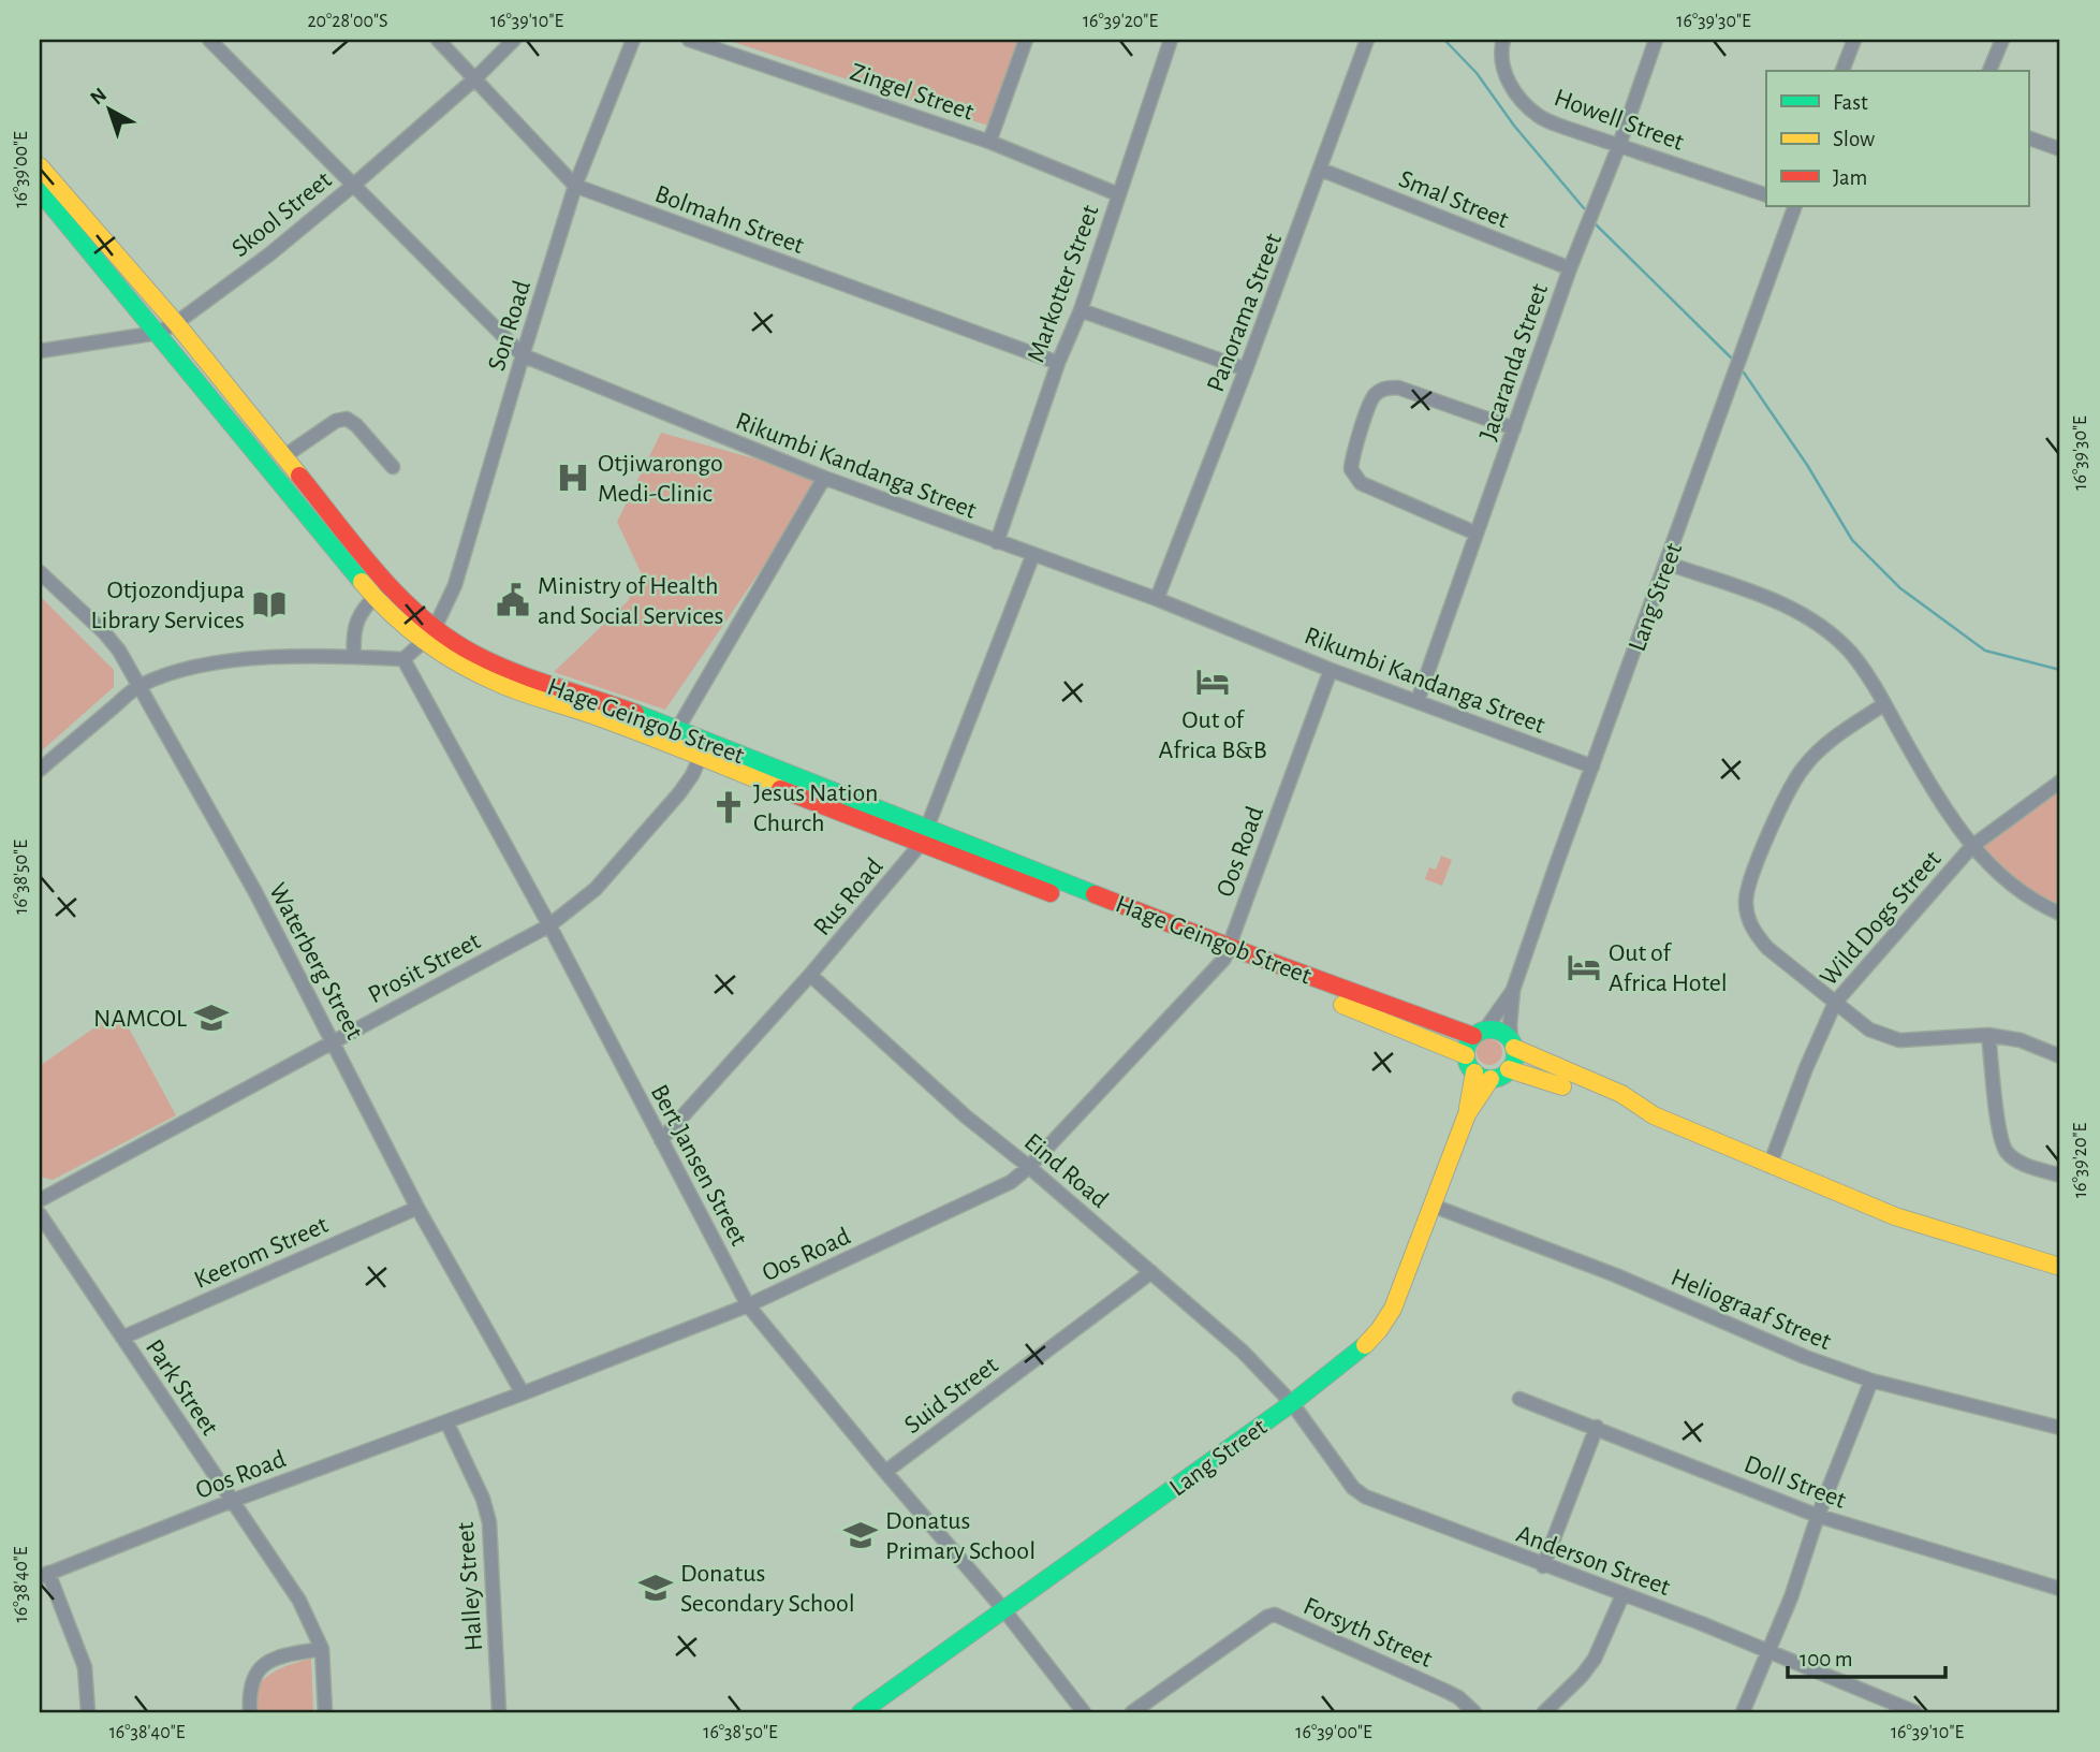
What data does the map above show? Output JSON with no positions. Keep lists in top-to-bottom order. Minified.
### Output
{"streets":{"main road":["Lang Street","Hage Geingob Street"],"street":["Zingel Street","Howell Street","Smal Street","Skool Street","Bolmahn Street","Markotter Street","Panorama Street","Son Road","Jacaranda Street","Rikumbi Kandanga Street","Oos Road","Rus Road","Wild Dogs Street","Waterberg Street","Prosit Street","Bert Jansen Street","Eind Road","Keerom Street","Heliograaf Street","Park Street","Suid Street","Doll Street","Anderson Street","Halley Street","Forsyth Street"]},"crossings":[["Zingel Street","Markotter Street"],["Howell Street","Jacaranda Street"],["Smal Street","Panorama Street"],["Smal Street","Jacaranda Street"],["Skool Street","Bolmahn Street"],["Skool Street","Rikumbi Kandanga Street"],["Skool Street","Hage Geingob Street"],["Bolmahn Street","Markotter Street"],["Bolmahn Street","Son Road"],["Markotter Street","Rikumbi Kandanga Street"],["Panorama Street","Rikumbi Kandanga Street"],["Son Road","Rikumbi Kandanga Street"],["Son Road","Hage Geingob Street"],["Son Road","Bert Jansen Street"],["Jacaranda Street","Rikumbi Kandanga Street"],["Rikumbi Kandanga Street","Lang Street"],["Rikumbi Kandanga Street","Oos Road"],["Rikumbi Kandanga Street","Rus Road"],["Lang Street","Hage Geingob Street"],["Lang Street","Bert Jansen Street"],["Lang Street","Eind Road"],["Lang Street","Heliograaf Street"],["Lang Street","Anderson Street"],["Hage Geingob Street","Oos Road"],["Hage Geingob Street","Rus Road"],["Hage Geingob Street","Prosit Street"],["Oos Road","Waterberg Street"],["Oos Road","Bert Jansen Street"],["Oos Road","Eind Road"],["Oos Road","Park Street"],["Oos Road","Halley Street"],["Rus Road","Bert Jansen Street"],["Rus Road","Eind Road"],["Waterberg Street","Prosit Street"],["Waterberg Street","Keerom Street"],["Prosit Street","Bert Jansen Street"],["Bert Jansen Street","Suid Street"],["Eind Road","Suid Street"],["Eind Road","Anderson Street"],["Keerom Street","Park Street"]],"places":{"hospital":["Otjiwarongo Medi-Clinic"],"public building":["Ministry of Health and Social Services"],"library":["Otjozondjupa Library Services"],"hotel":["Out of Africa B&B","Out of Africa Hotel"],"church":["Jesus Nation Church"],"school or university":["NAMCOL","Donatus Primary School","Donatus Secondary School"]},"legend":["Fast","Slow","Jam"],"scale_bar":"100 m","north":"top left","coordinates":["20°28'00\"S","16°39'10\"E","16°39'20\"E","16°39'30\"E","16°39'00\"E","16°38'50\"E","16°38'40\"E"]}
